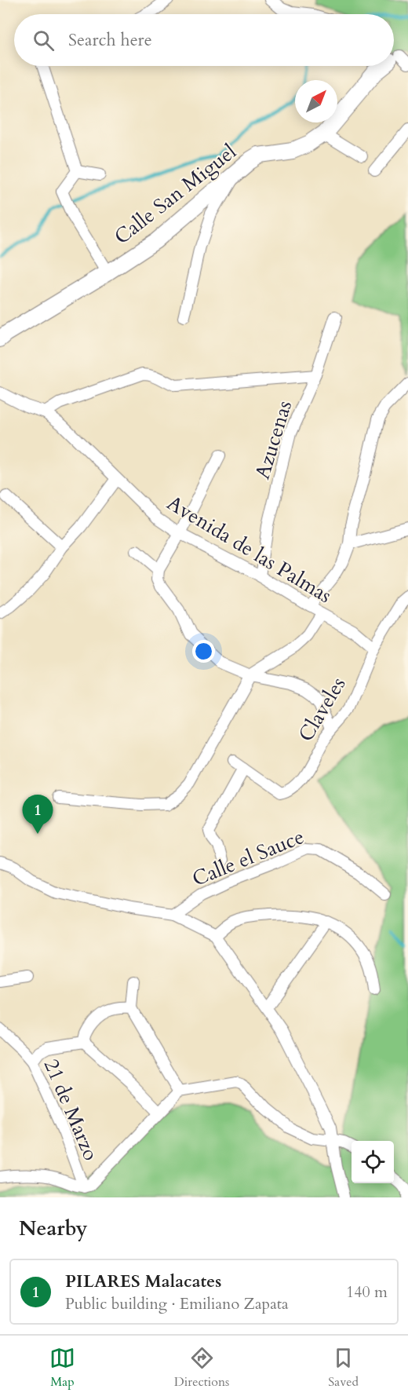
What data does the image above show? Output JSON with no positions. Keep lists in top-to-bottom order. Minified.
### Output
{"streets":{"street":["Calle San Miguel","Azucenas","Avenida de las Palmas","Claveles","Calle el Sauce","21 de Marzo"]},"crossings":[["Azucenas","Avenida de las Palmas"],["Avenida de las Palmas","Claveles"]],"north":"top right","page":{"search":"Search here","pins":"1","heading":"Nearby","list":[{"mark":"1","name":"PILARES Malacates","note":"Public building · Emiliano Zapata","value":"140 m"}],"nav":["Map","Directions","Saved"]}}
